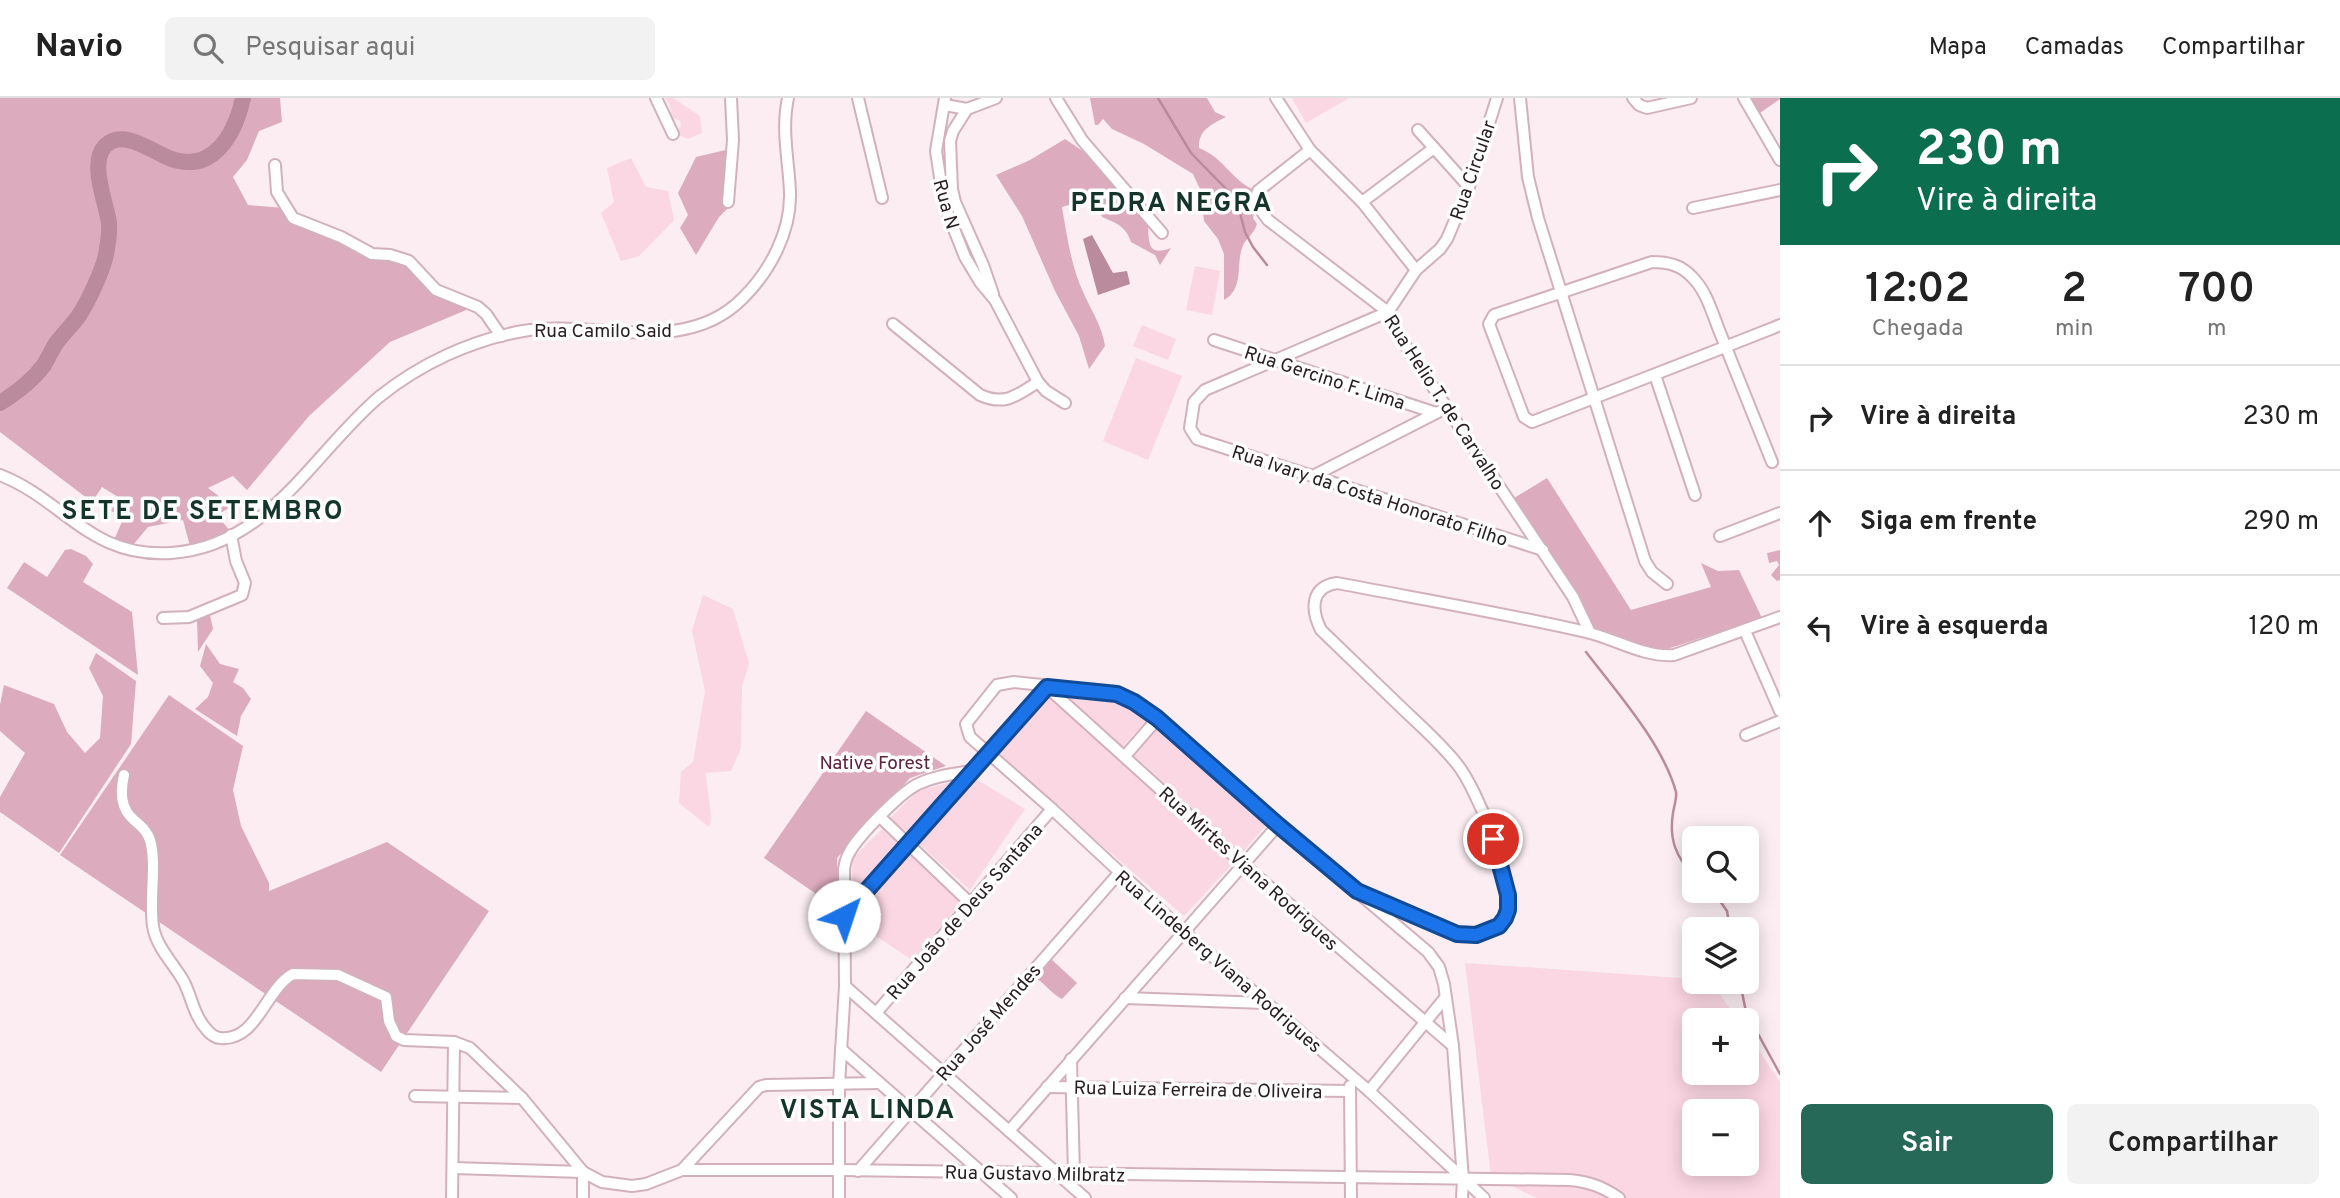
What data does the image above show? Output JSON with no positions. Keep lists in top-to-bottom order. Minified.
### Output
{"streets":{"street":["Rua Circular","Rua N","Rua Camilo Said","Rua Gercino F. Lima","Rua Helio T. de Carvalho","Rua Ivary da Costa Honorato Filho","Rua Mirtes Viana Rodrigues","Rua João de Deus Santana","Rua Lindeberg Viana Rodrigues","Rua José Mendes","Rua Luiza Ferreira de Oliveira","Rua Gustavo Milbratz"]},"crossings":[["Rua Circular","Rua Helio T. de Carvalho"],["Rua Gercino F. Lima","Rua Ivary da Costa Honorato Filho"],["Rua Helio T. de Carvalho","Rua Ivary da Costa Honorato Filho"],["Rua Mirtes Viana Rodrigues","Rua Lindeberg Viana Rodrigues"],["Rua João de Deus Santana","Rua Lindeberg Viana Rodrigues"],["Rua Lindeberg Viana Rodrigues","Rua José Mendes"],["Rua Lindeberg Viana Rodrigues","Rua Gustavo Milbratz"],["Rua José Mendes","Rua Gustavo Milbratz"]],"districts":["PEDRA NEGRA","SETE DE SETEMBRO","VISTA LINDA"],"parks":["Native Forest"],"page":{"header":"Navio","search":"Pesquisar aqui","nav":["Mapa","Camadas","Compartilhar"],"turn":["230 m","Vire à direita"],"eta":["12:02","Chegada","2","min","700","m"],"list":[{"name":"Vire à direita","value":"230 m"},{"name":"Siga em frente","value":"290 m"},{"name":"Vire à esquerda","value":"120 m"}],"map_buttons":["+","−"],"buttons":["Sair","Compartilhar"]}}
